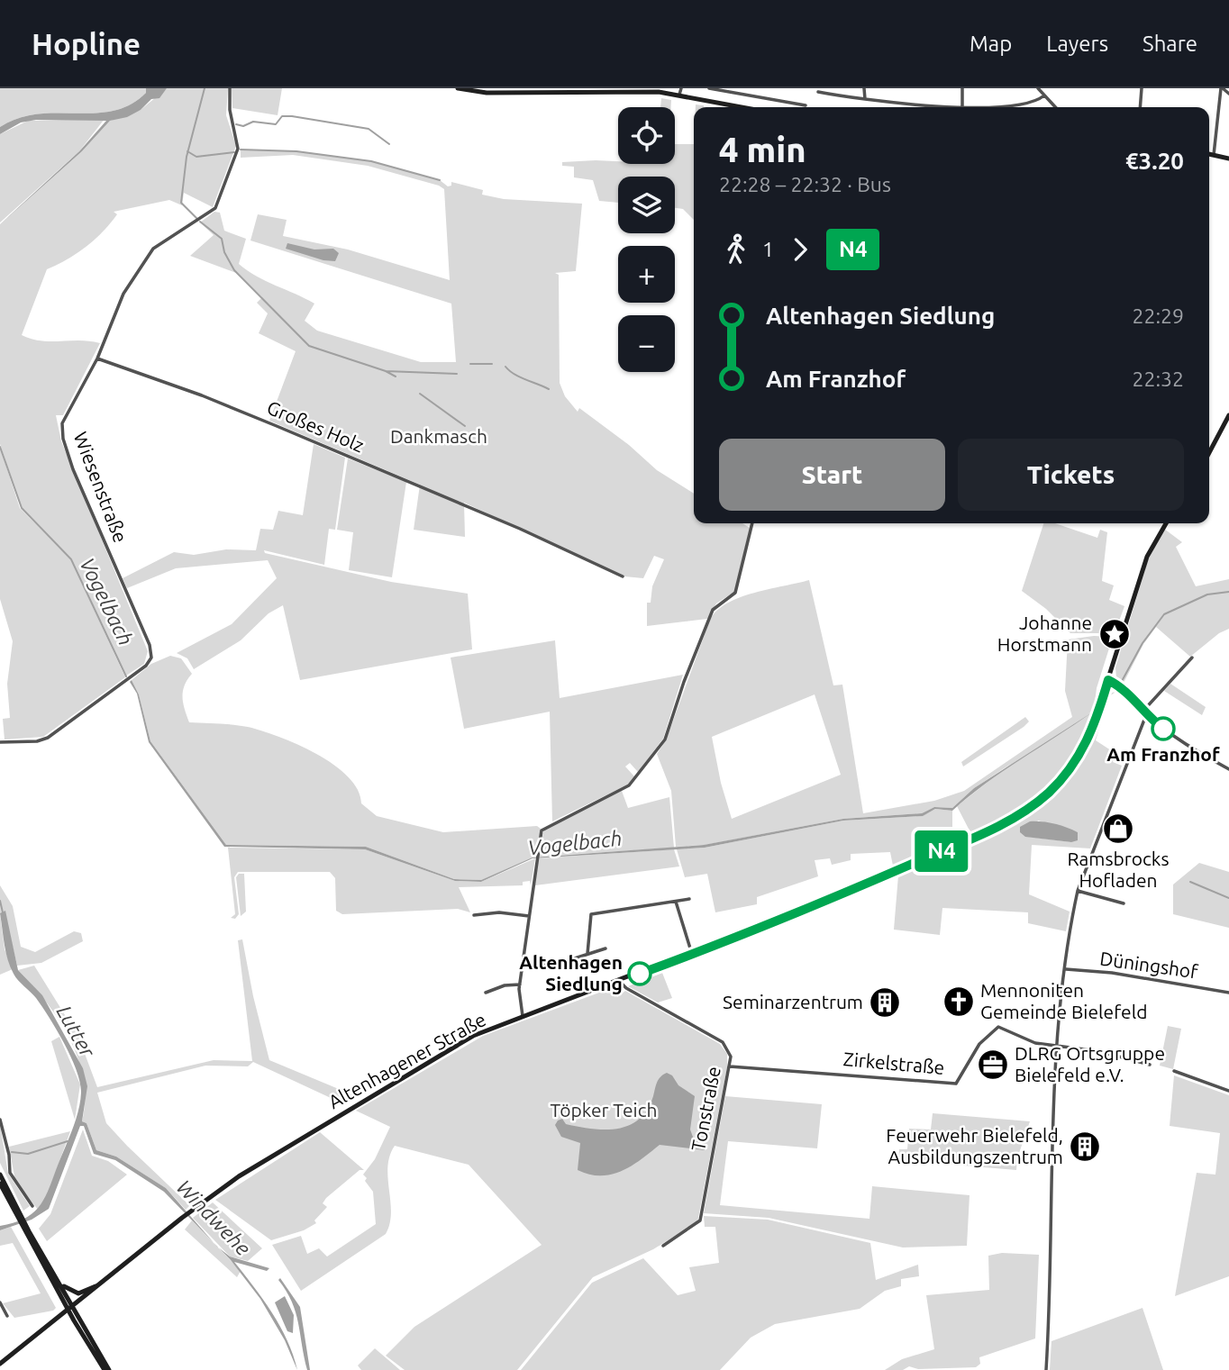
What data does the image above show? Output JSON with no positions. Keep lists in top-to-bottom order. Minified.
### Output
{"streets":{"main road":["Altenhagener Straße"],"street":["Großes Holz","Wiesenstraße","Düningshof","Zirkelstraße","Tonstraße"]},"crossings":[["Großes Holz","Wiesenstraße"],["Altenhagener Straße","Tonstraße"],["Zirkelstraße","Tonstraße"]],"water":["Vogelbach","Lutter","Windwehe"],"parks":["Dankmasch","Töpker Teich"],"places":{"place":["Johanne Horstmann"],"other":["Am Franzhof","Altenhagen Siedlung"],"shop":["Ramsbrocks Hofladen"],"church":["Mennoniten Gemeinde Bielefeld"],"building":["Seminarzentrum","Feuerwehr Bielefeld, Ausbildungszentrum"],"office":["DLRG Ortsgruppe Bielefeld e.V."]},"lines":["bus line N4"],"page":{"header":"Hopline","nav":["Map","Layers","Share"],"on_map":"N4","map_buttons":["+","−"],"heading":["4 min","22:28 – 22:32 · Bus","€3.20"],"legs":["1","N4"],"list":[{"name":"Altenhagen Siedlung","value":"22:29"},{"name":"Am Franzhof","value":"22:32"}],"buttons":["Start","Tickets"]}}
